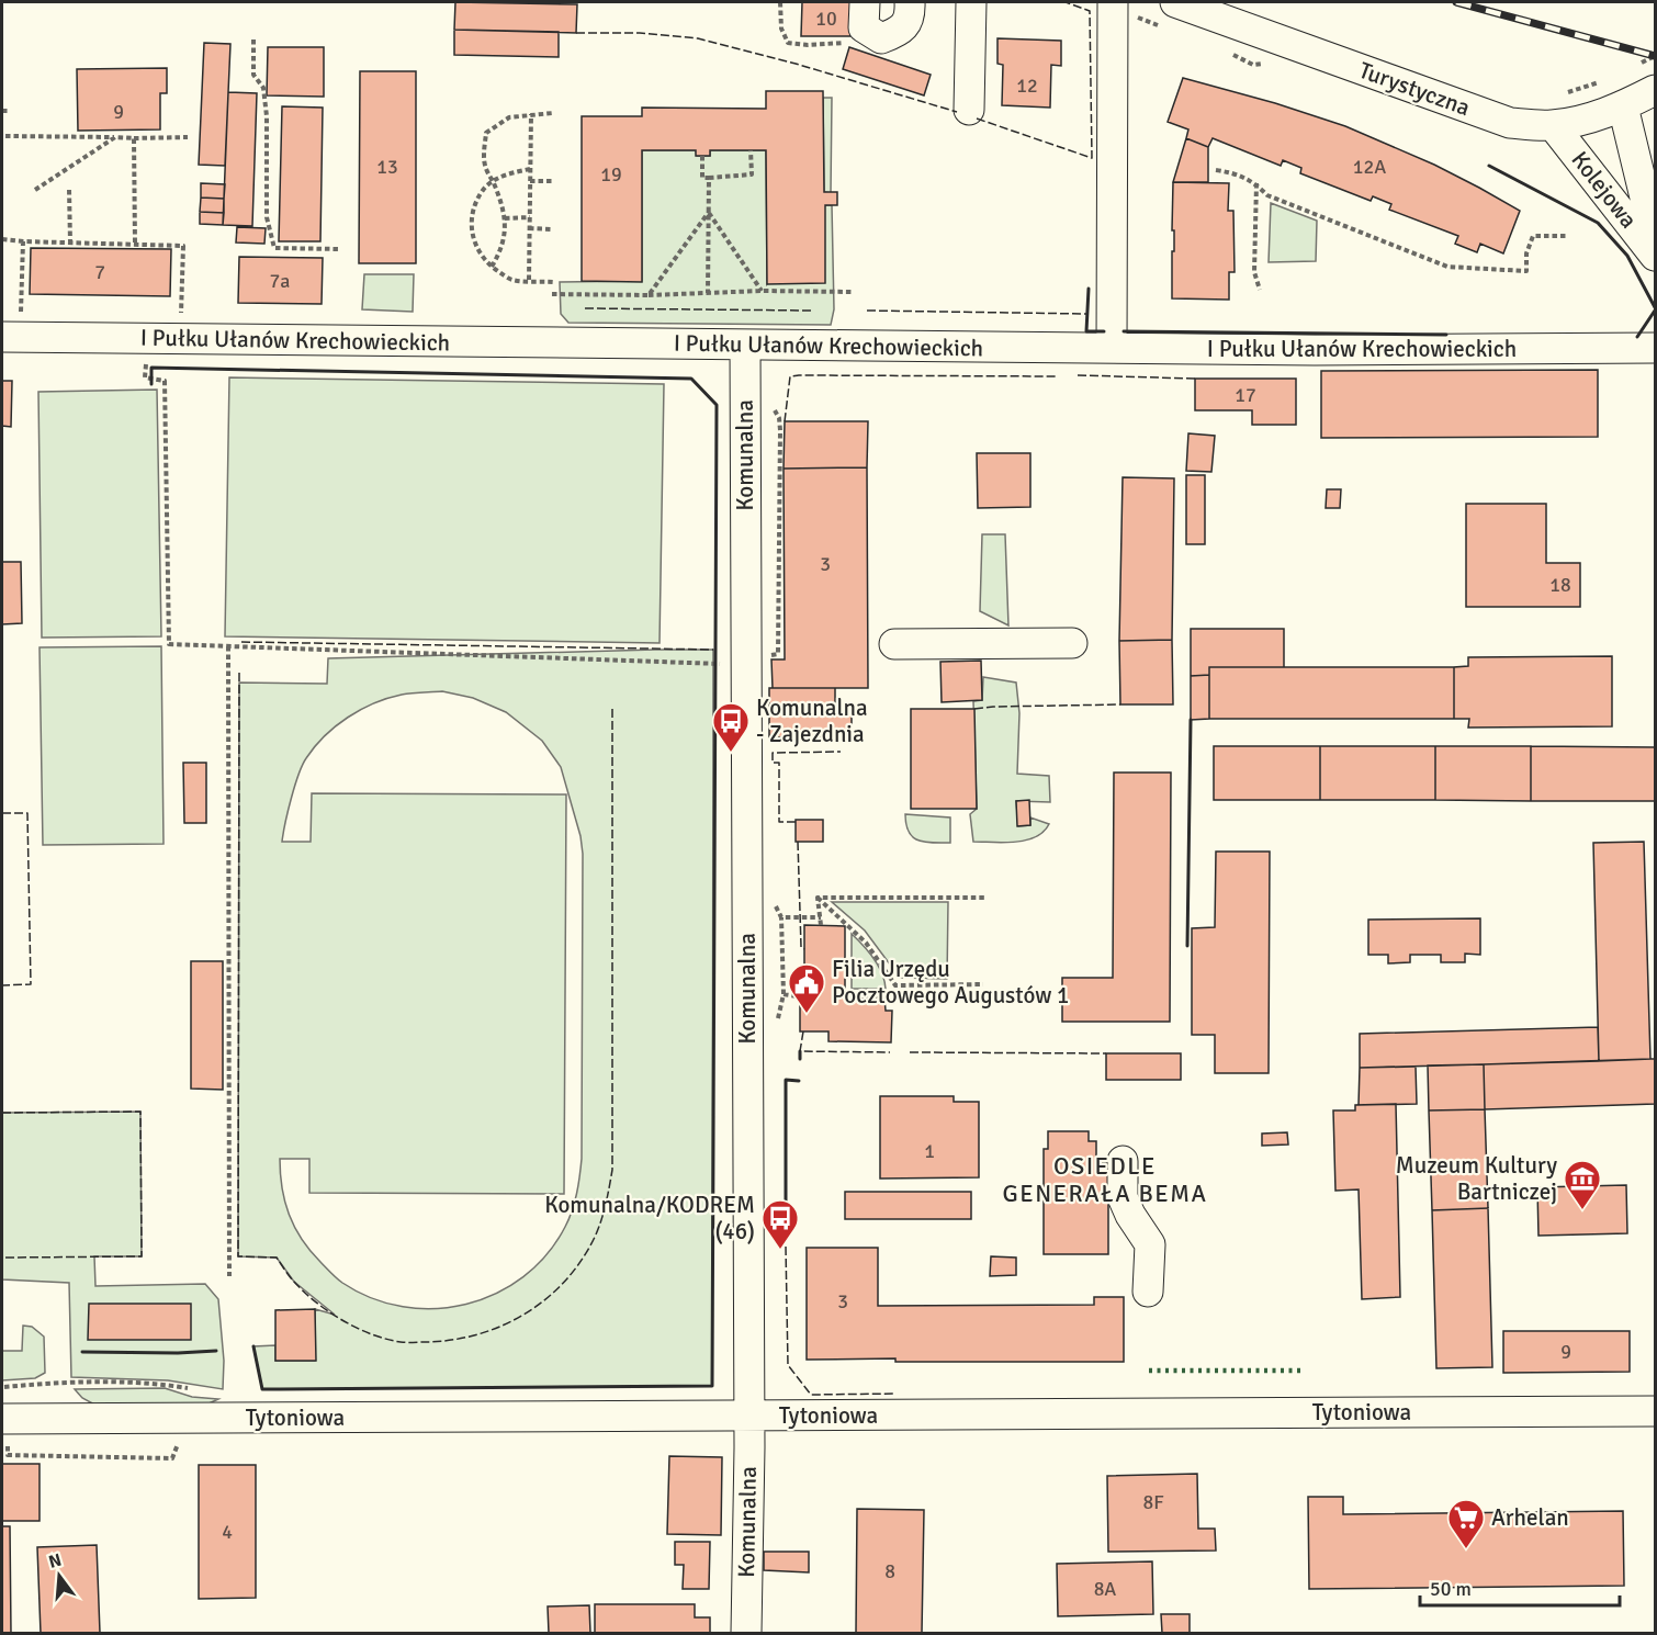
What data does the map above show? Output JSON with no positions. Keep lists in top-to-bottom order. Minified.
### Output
{"streets":{"street":["Turystyczna","Kolejowa","I Pułku Ułanów Krechowieckich","Komunalna","Tytoniowa"]},"crossings":[["Turystyczna","Kolejowa"],["I Pułku Ułanów Krechowieckich","Komunalna"],["Komunalna","Tytoniowa"]],"districts":["OSIEDLE GENERAŁA BEMA"],"places":{"bus stop":["Komunalna - Zajezdnia","Komunalna/KODREM (46)"],"public building":["Filia Urzędu Pocztowego Augustów 1"],"museum":["Muzeum Kultury Bartniczej"],"supermarket":["Arhelan"]},"house_numbers":["10","12","9","13","12A","19","7","7a","17","3","18","1","3","9","8F","4","8","8A"],"scale_bar":"50 m","north":"top"}
